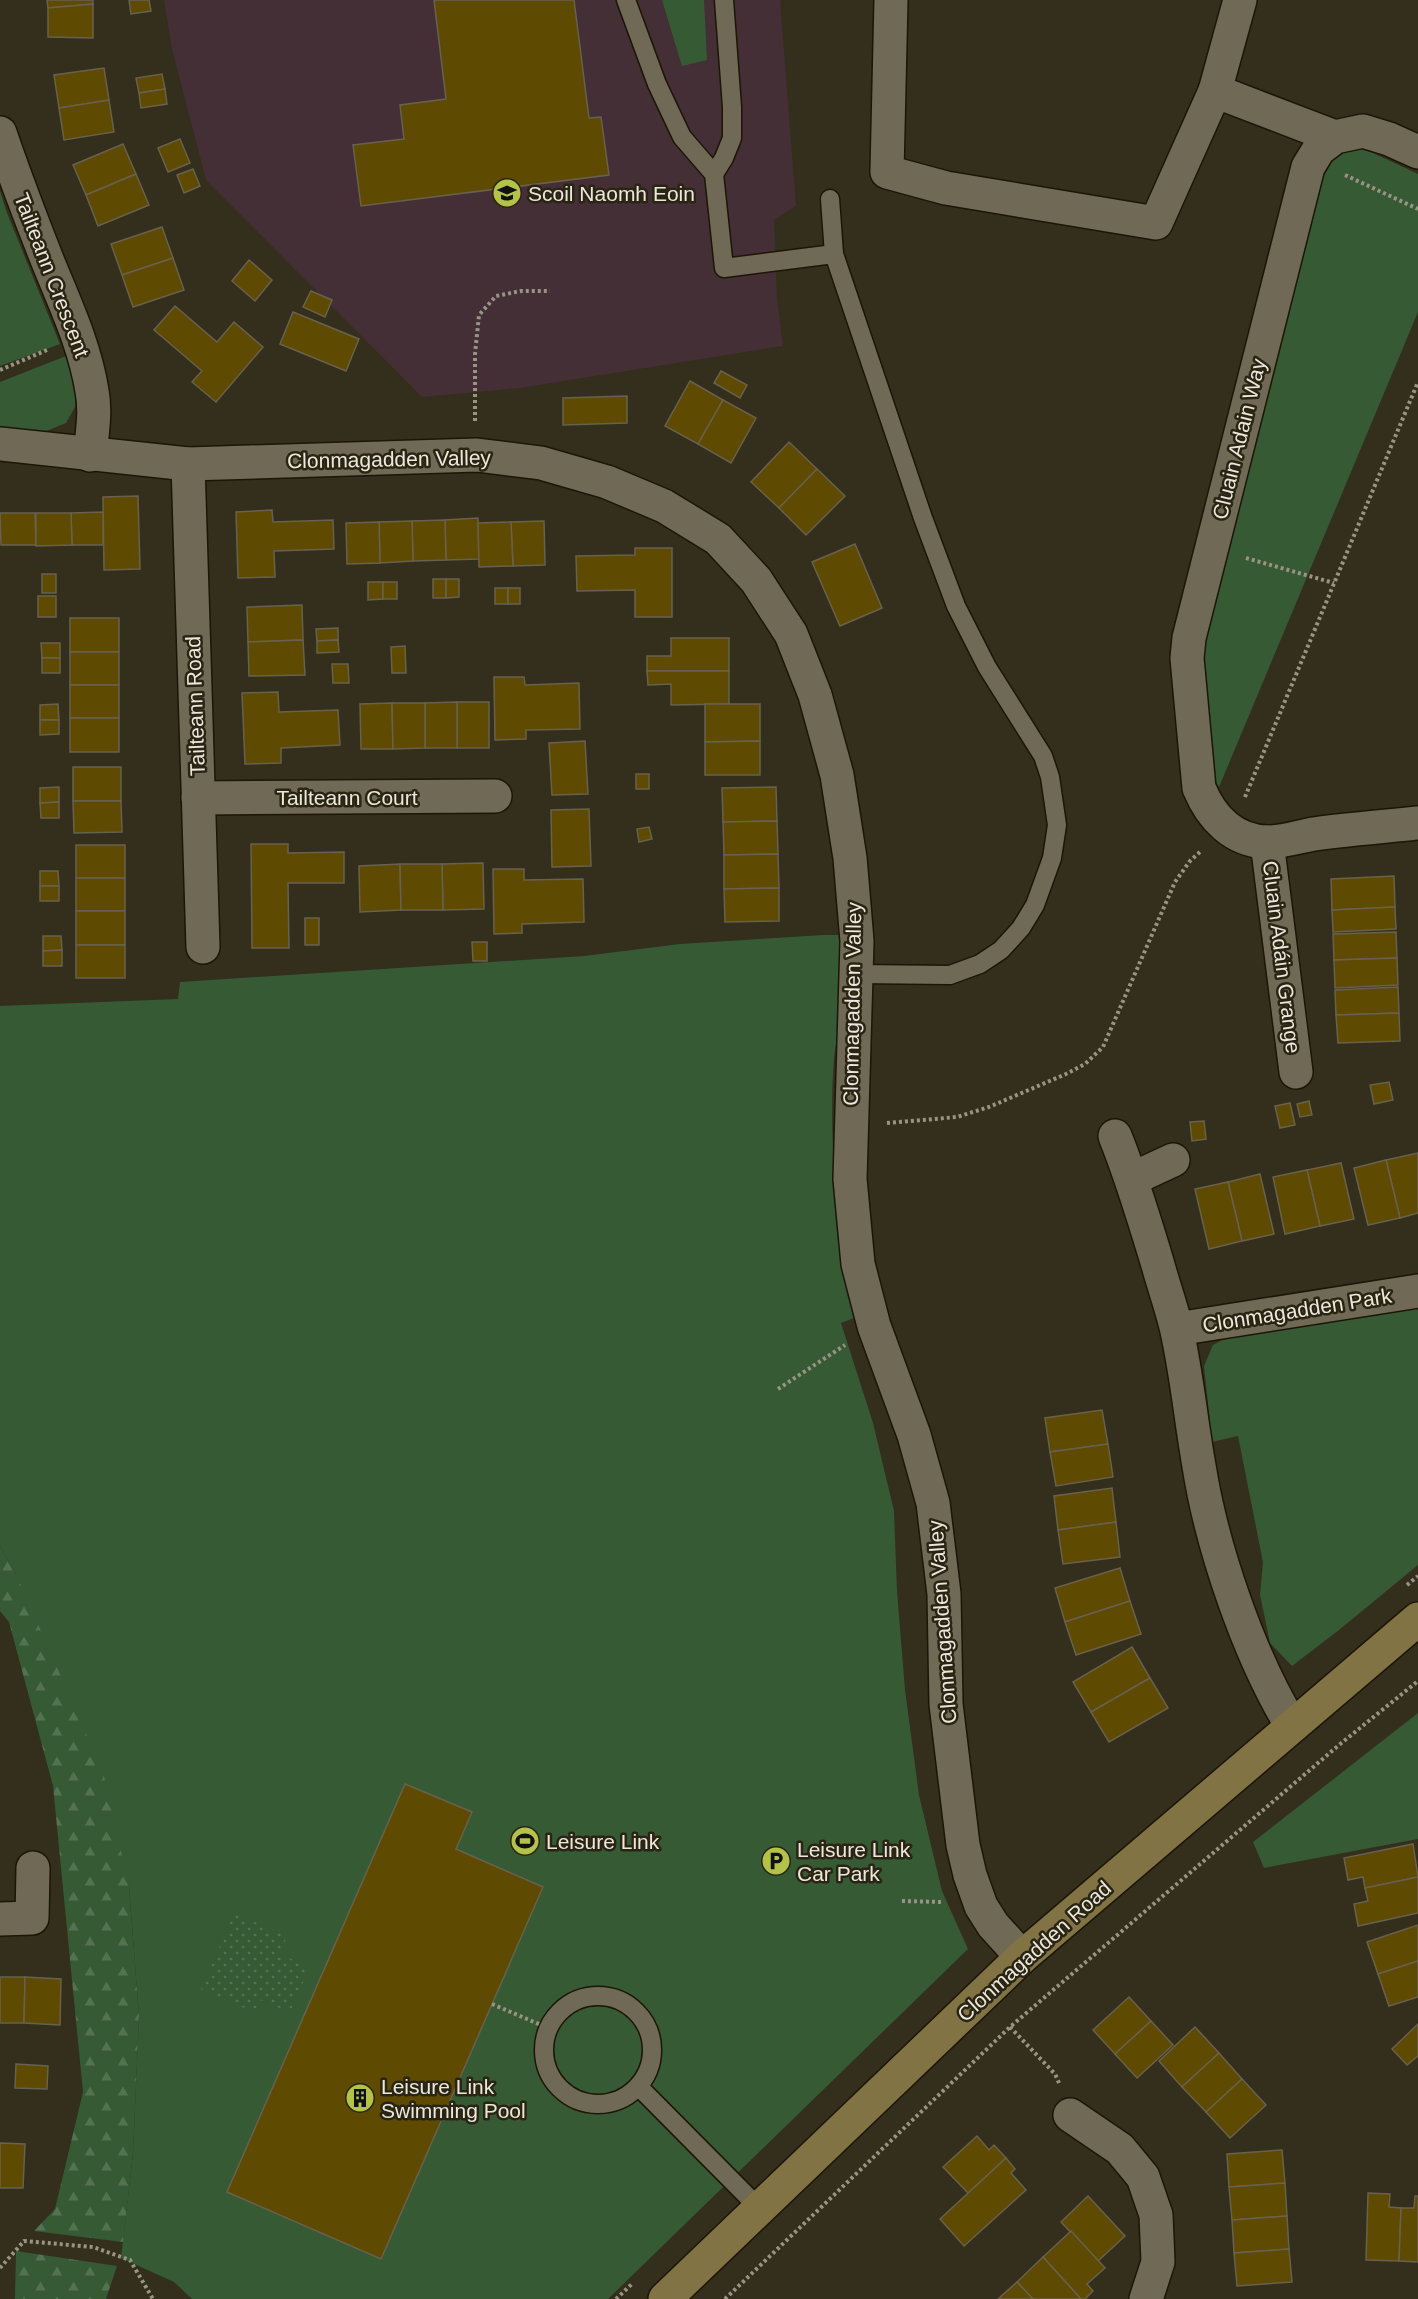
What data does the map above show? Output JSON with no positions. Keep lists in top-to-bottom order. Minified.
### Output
{"streets":{"street":["Tailteann Crescent","Cluain Adain Way","Clonmagadden Valley","Tailteann Road","Tailteann Court","Cluain Adáin Grange","Clonmagadden Park","Clonmagadden Road"]},"crossings":[["Tailteann Crescent","Clonmagadden Valley"],["Clonmagadden Valley","Tailteann Road"],["Clonmagadden Valley","Clonmagadden Road"],["Tailteann Road","Tailteann Court"],["Clonmagadden Park","Clonmagadden Road"]],"places":{"school or university":["Scoil Naomh Eoin"],"sports":["Leisure Link"],"parking":["Leisure Link Car Park"],"building":["Leisure Link Swimming Pool"]}}
